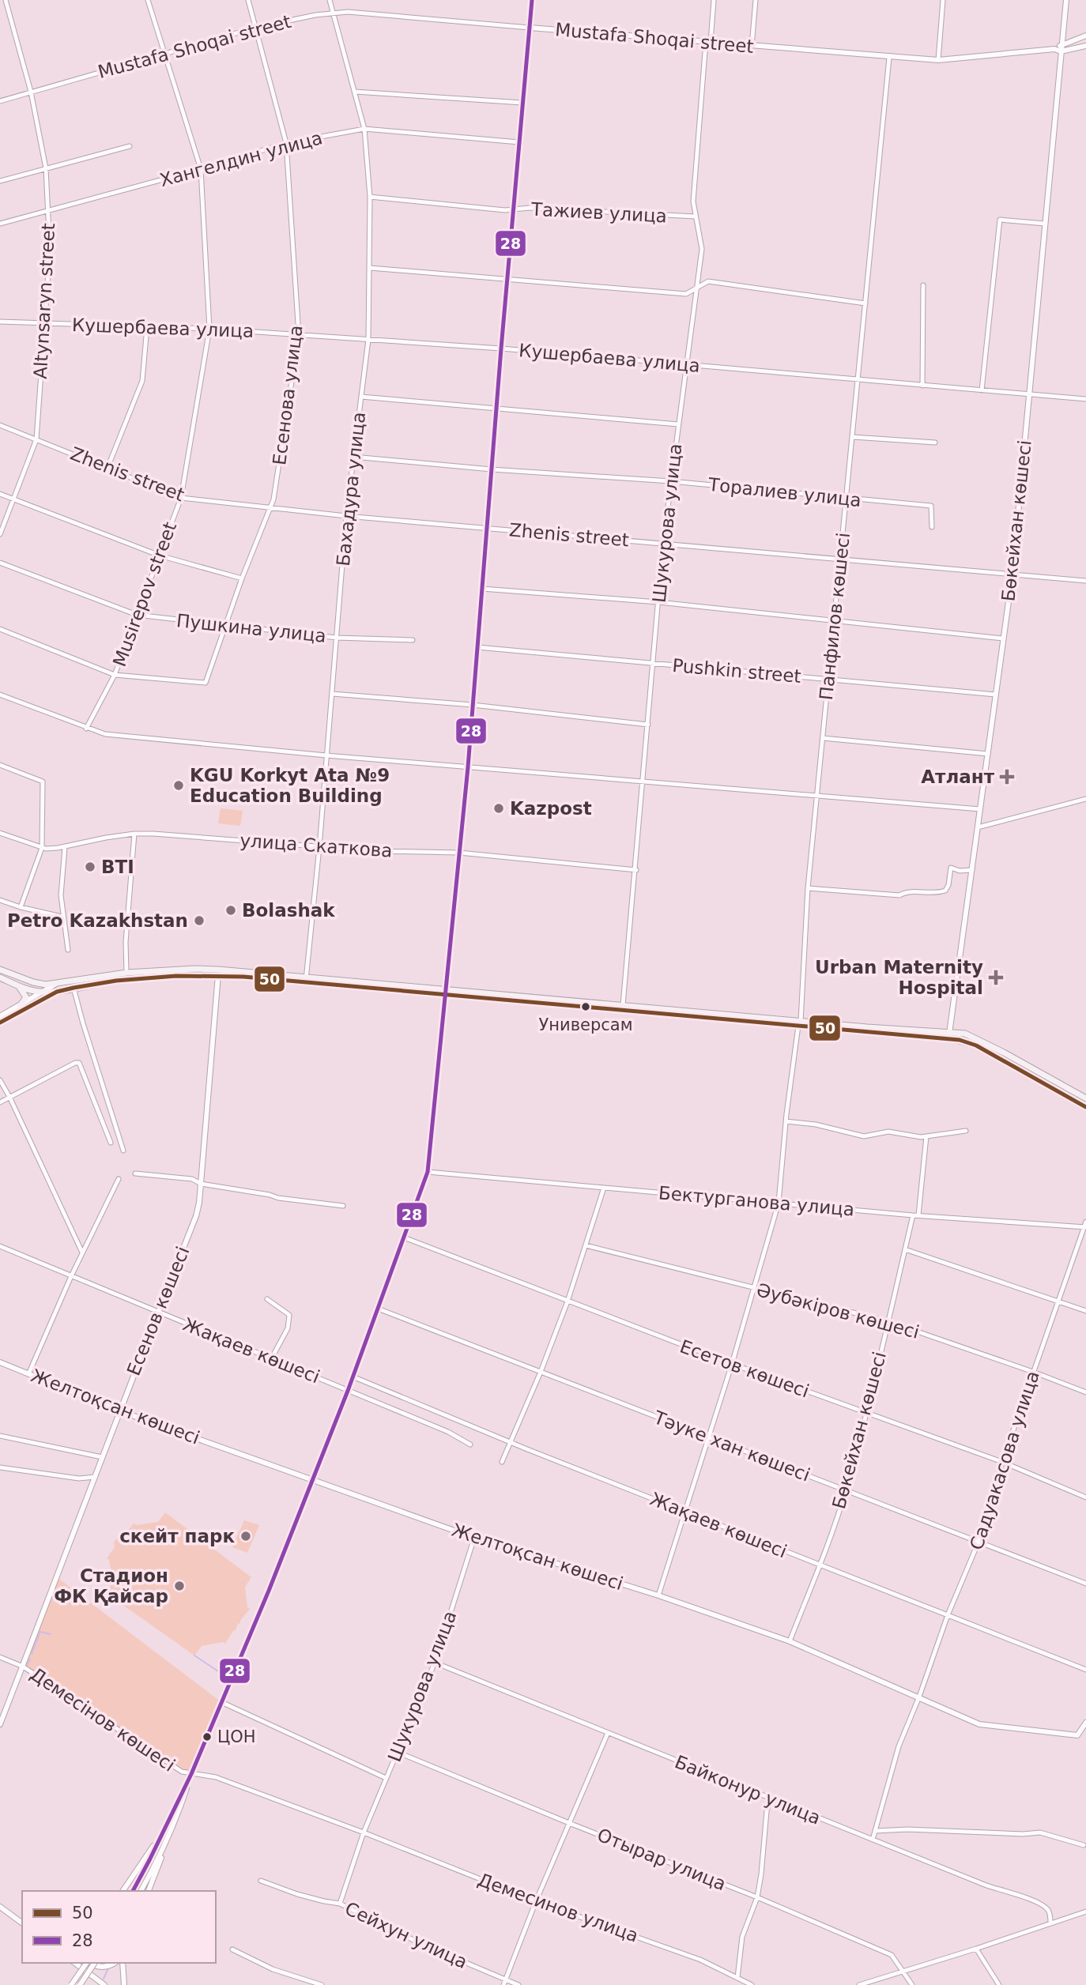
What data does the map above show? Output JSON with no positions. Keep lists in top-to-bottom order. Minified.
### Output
{"streets":{"street":["Mustafa Shoqai street","Хангелдин улица","Тажиев улица","Altynsaryn street","Кушербаева улица","Есенова улица","Zhenis street","Бахадура улица","Торалиев улица","Бөкейхан көшесі","Шукурова улица","Musirepov street","Панфилов көшесі","Пушкина улица","Pushkin street","улица Скаткова","Бектурганова улица","Есенов көшесі","Әубәкіров көшесі","Жақаев көшесі","Есетов көшесі","Желтоқсан көшесі","Тәуке хан көшесі","Садуакасова улица","Демесінов көшесі","Байконур улица","Отырар улица","Демесинов улица","Сейхун улица"]},"crossings":[["Mustafa Shoqai street","Altynsaryn street"],["Mustafa Shoqai street","Есенова улица"],["Mustafa Shoqai street","Бахадура улица"],["Mustafa Shoqai street","Бөкейхан көшесі"],["Mustafa Shoqai street","Шукурова улица"],["Mustafa Shoqai street","Musirepov street"],["Mustafa Shoqai street","Панфилов көшесі"],["Хангелдин улица","Altynsaryn street"],["Хангелдин улица","Есенова улица"],["Хангелдин улица","Бахадура улица"],["Хангелдин улица","Musirepov street"],["Тажиев улица","Бахадура улица"],["Тажиев улица","Шукурова улица"],["Altynsaryn street","Кушербаева улица"],["Altynsaryn street","Zhenis street"],["Кушербаева улица","Есенова улица"],["Кушербаева улица","Бахадура улица"],["Кушербаева улица","Бөкейхан көшесі"],["Кушербаева улица","Шукурова улица"],["Кушербаева улица","Musirepov street"],["Кушербаева улица","Панфилов көшесі"],["Есенова улица","Zhenis street"],["Есенова улица","Musirepov street"],["Есенова улица","Пушкина улица"],["Zhenis street","Бахадура улица"],["Zhenis street","Бөкейхан көшесі"],["Zhenis street","Шукурова улица"],["Zhenis street","Musirepov street"],["Zhenis street","Панфилов көшесі"],["Бахадура улица","Торалиев улица"],["Бахадура улица","Пушкина улица"],["Бахадура улица","улица Скаткова"],["Торалиев улица","Шукурова улица"],["Торалиев улица","Панфилов көшесі"],["Бөкейхан көшесі","Pushkin street"],["Бөкейхан көшесі","Бектурганова улица"],["Бөкейхан көшесі","Әубәкіров көшесі"],["Бөкейхан көшесі","Жақаев көшесі"],["Бөкейхан көшесі","Есетов көшесі"],["Бөкейхан көшесі","Желтоқсан көшесі"],["Бөкейхан көшесі","Тәуке хан көшесі"],["Шукурова улица","Pushkin street"],["Шукурова улица","улица Скаткова"],["Шукурова улица","Желтоқсан көшесі"],["Шукурова улица","Демесінов көшесі"],["Шукурова улица","Байконур улица"],["Шукурова улица","Отырар улица"],["Шукурова улица","Демесинов улица"],["Шукурова улица","Сейхун улица"],["Musirepov street","Пушкина улица"],["Панфилов көшесі","Pushkin street"],["Бектурганова улица","Садуакасова улица"],["Есенов көшесі","Жақаев көшесі"],["Есенов көшесі","Желтоқсан көшесі"],["Есенов көшесі","Демесінов көшесі"],["Әубәкіров көшесі","Садуакасова улица"],["Жақаев көшесі","Садуакасова улица"],["Есетов көшесі","Садуакасова улица"],["Желтоқсан көшесі","Садуакасова улица"],["Тәуке хан көшесі","Садуакасова улица"],["Садуакасова улица","Байконур улица"],["Демесінов көшесі","Демесинов улица"]],"places":{"health":["Атлант","Urban Maternity Hospital"],"other":["KGU Korkyt Ata №9 Education Building","Kazpost","BTI","Bolashak","Petro Kazakhstan","Универсам","скейт парк","Стадион ФК Қайсар","ЦОН"]},"lines":["transit line 28","transit line 50"],"legend":["50","28"]}
